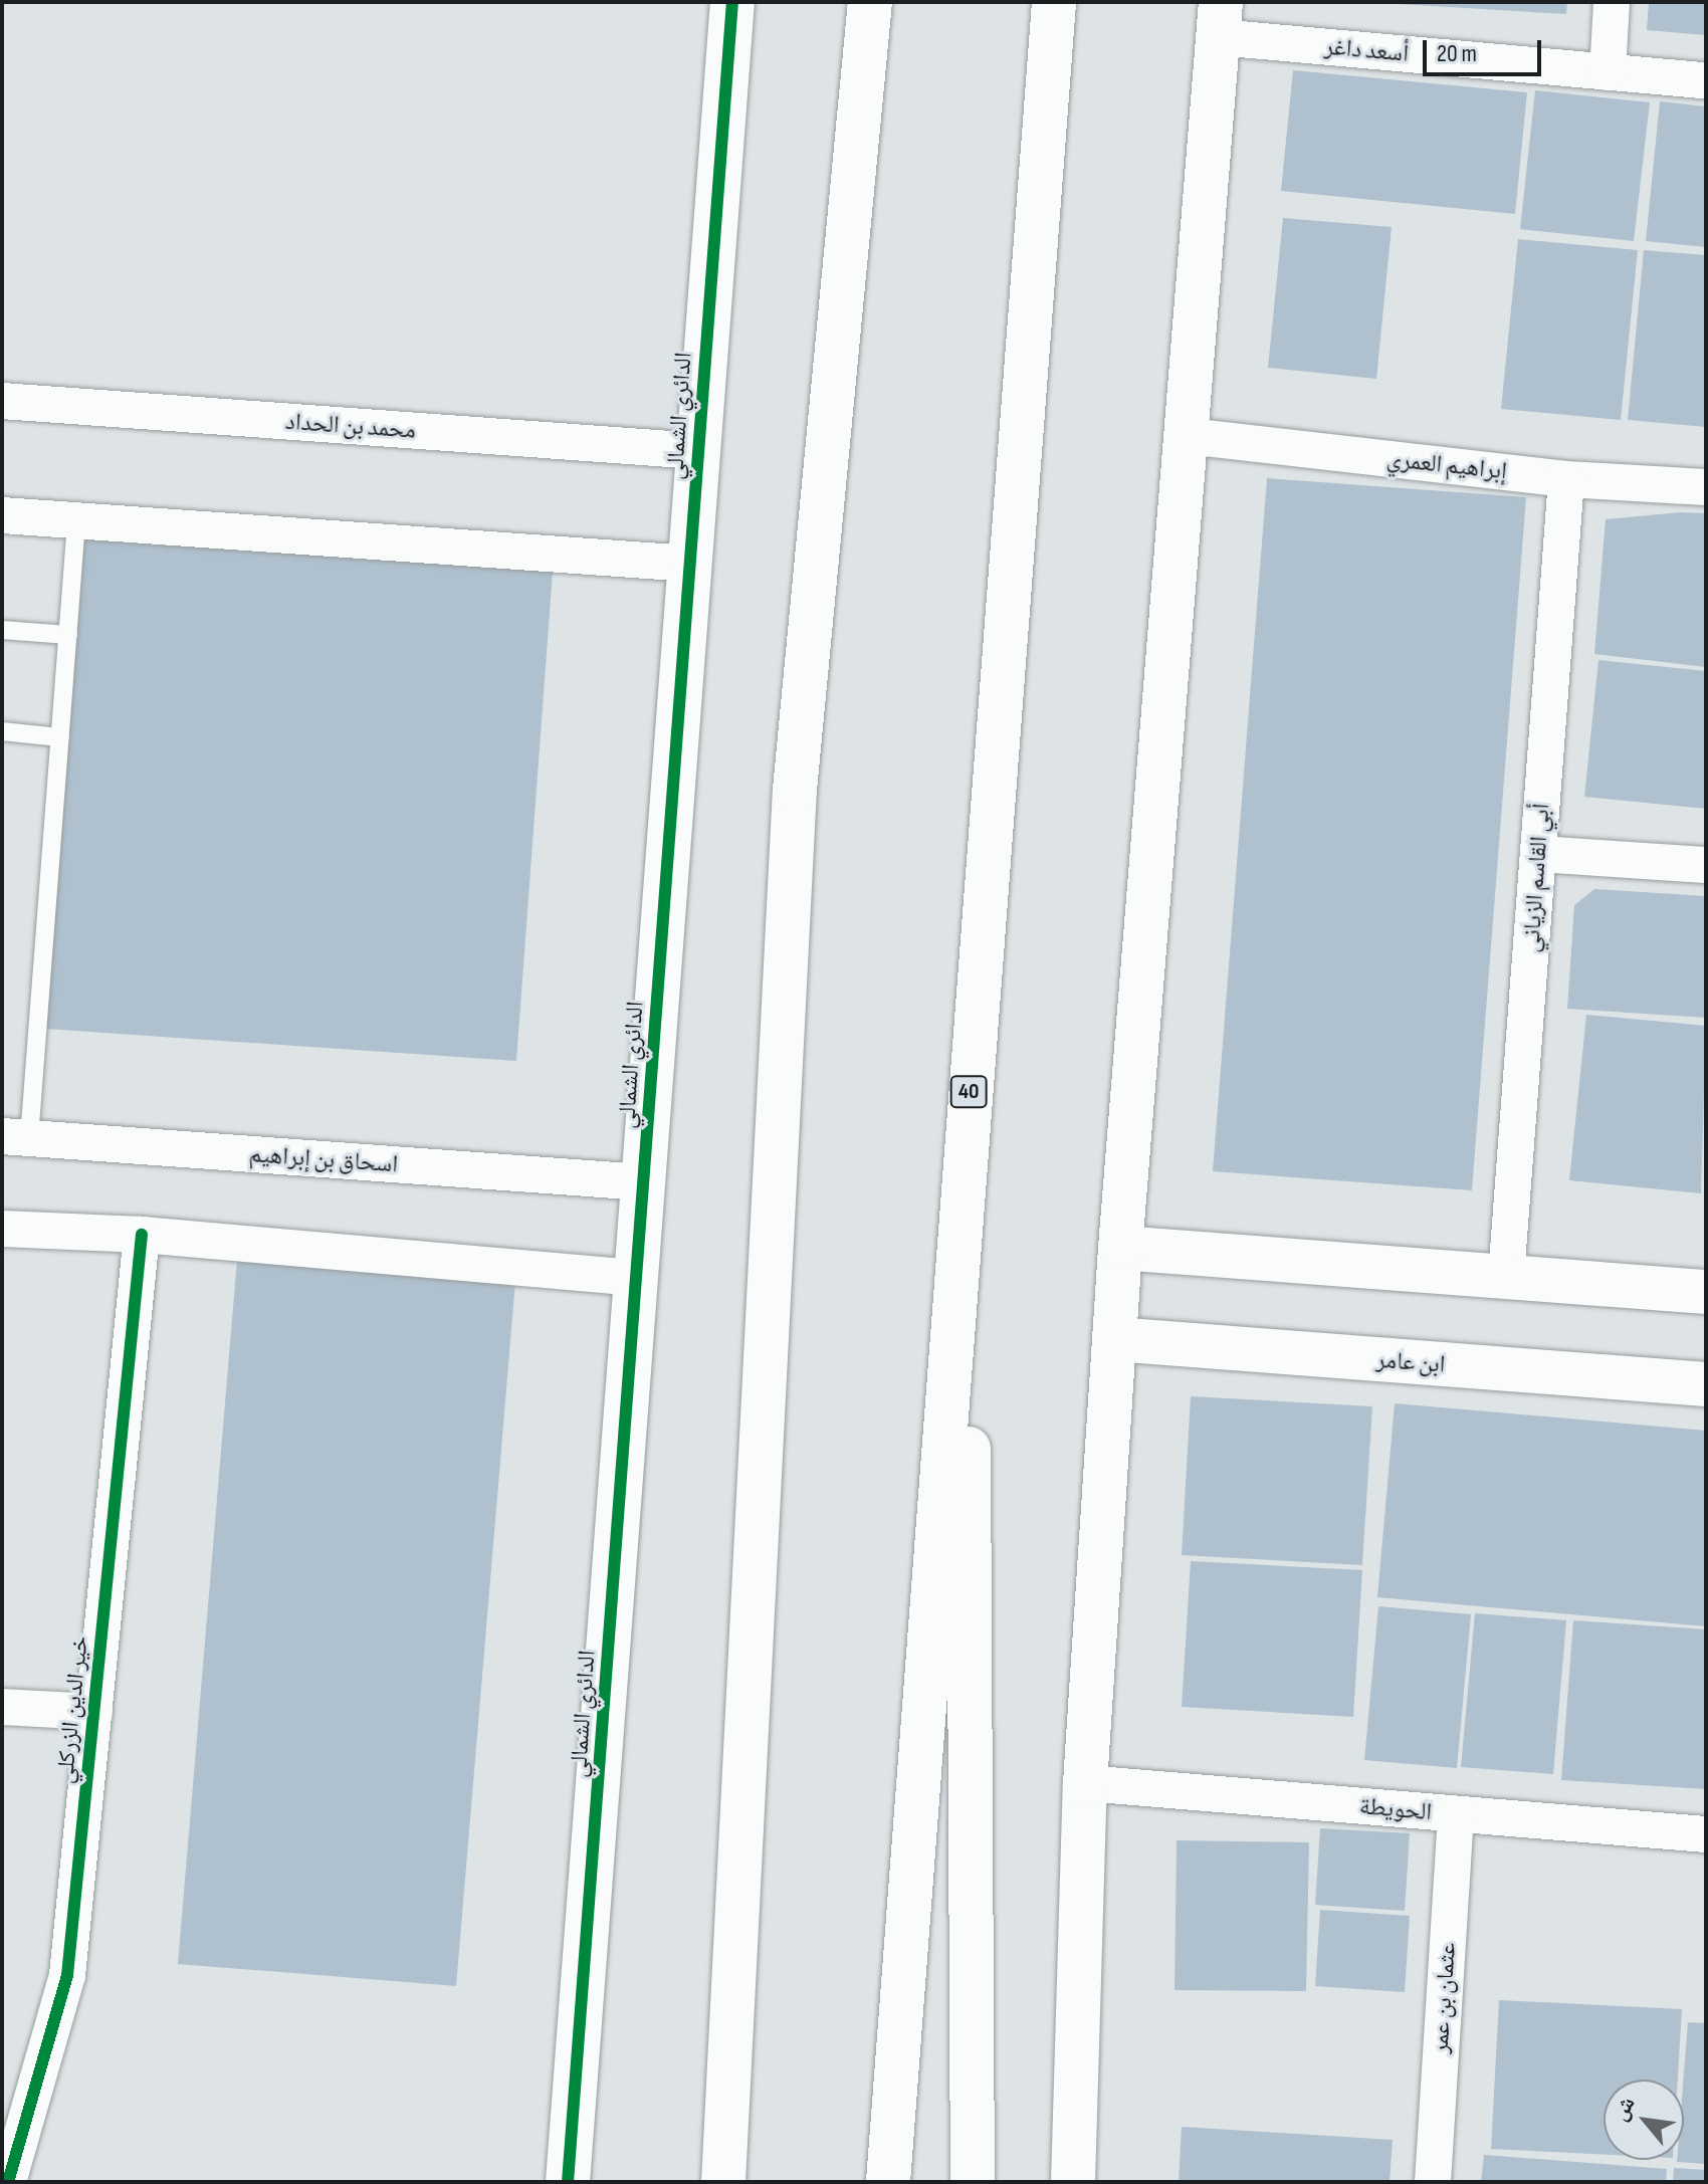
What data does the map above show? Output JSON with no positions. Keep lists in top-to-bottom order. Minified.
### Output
{"streets":{"main road":["الدائري الشمالي","40","ابن عامر"],"street":["أسعد داغر","محمد بن الحداد","إبراهيم العمري","أبي القاسم الزياني","اسحاق بن إبراهيم","خير الدين الزركلي","الحويطة","عثمان بن عمر"]},"crossings":[["الدائري الشمالي","محمد بن الحداد"],["الدائري الشمالي","اسحاق بن إبراهيم"],["إبراهيم العمري","أبي القاسم الزياني"],["الحويطة","عثمان بن عمر"]],"scale_bar":"20 m","north":"top left"}
